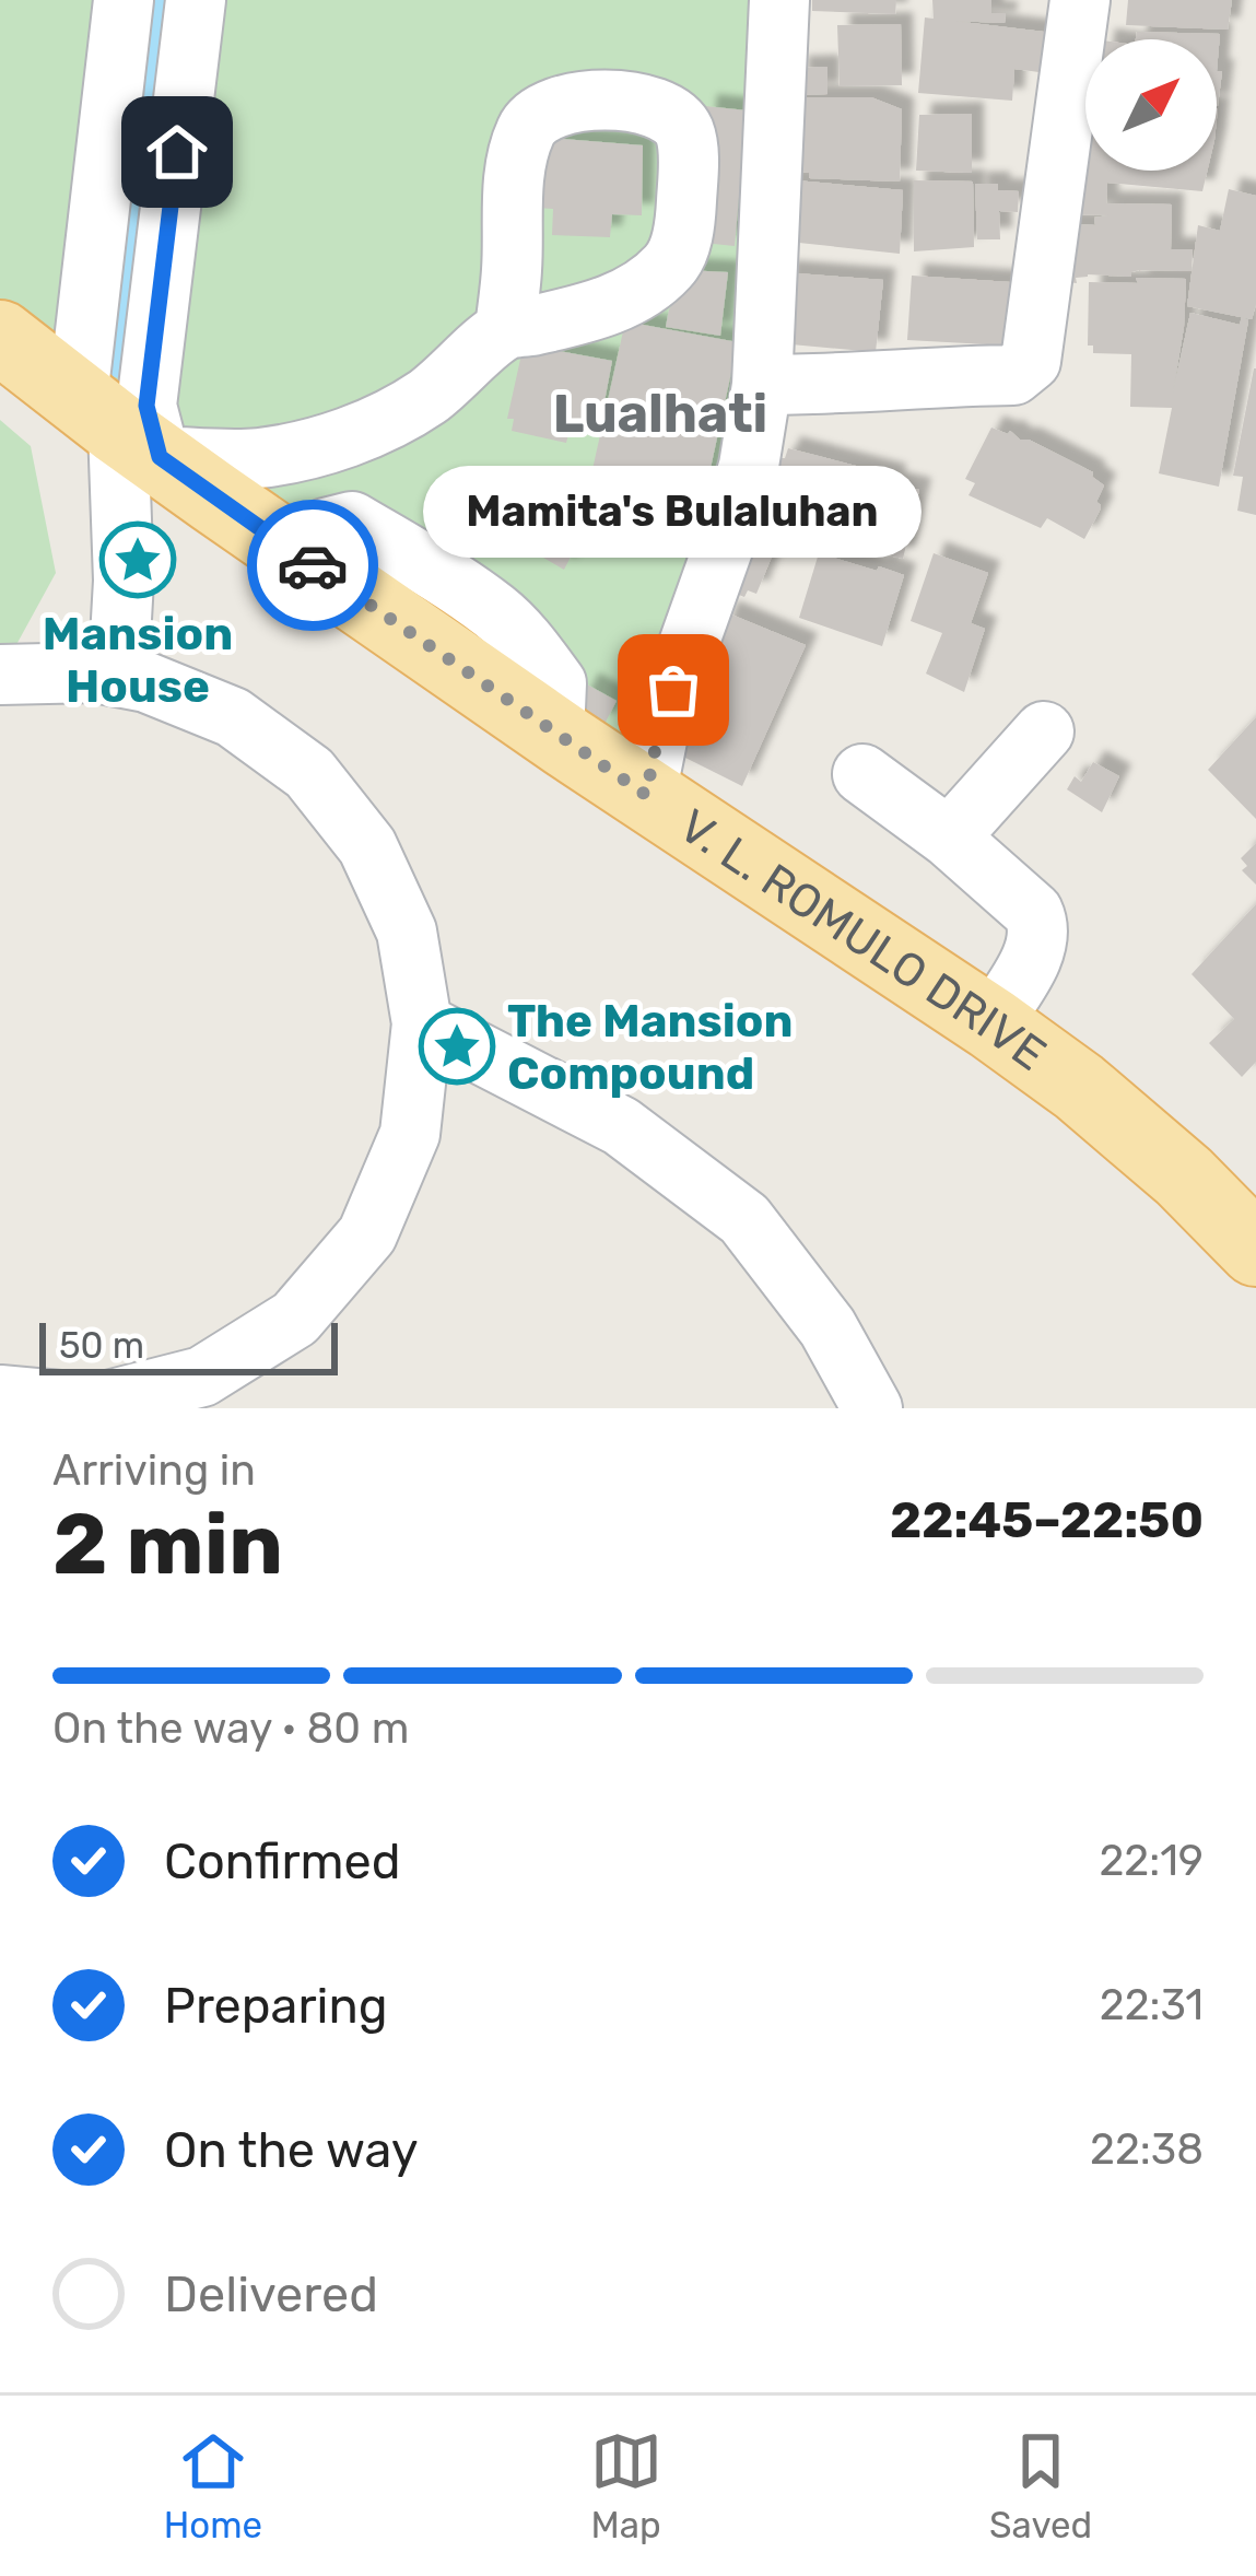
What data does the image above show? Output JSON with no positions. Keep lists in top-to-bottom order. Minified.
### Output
{"streets":{"main road":["V. L. ROMULO DRIVE"]},"districts":["Lualhati"],"places":{"place":["Mansion House","The Mansion Compound"],"other":["Mamita's Bulaluhan"]},"scale_bar":"50 m","north":"top right","page":{"bubble":"Mamita's Bulaluhan","scale":"50 m","heading":["2 min","Arriving in","22:45–22:50"],"bar":"On the way · 80 m","list":[["Confirmed","22:19"],["Preparing","22:31"],["On the way","22:38"],"Delivered"],"tabs":["Home","Map","Saved"]}}
